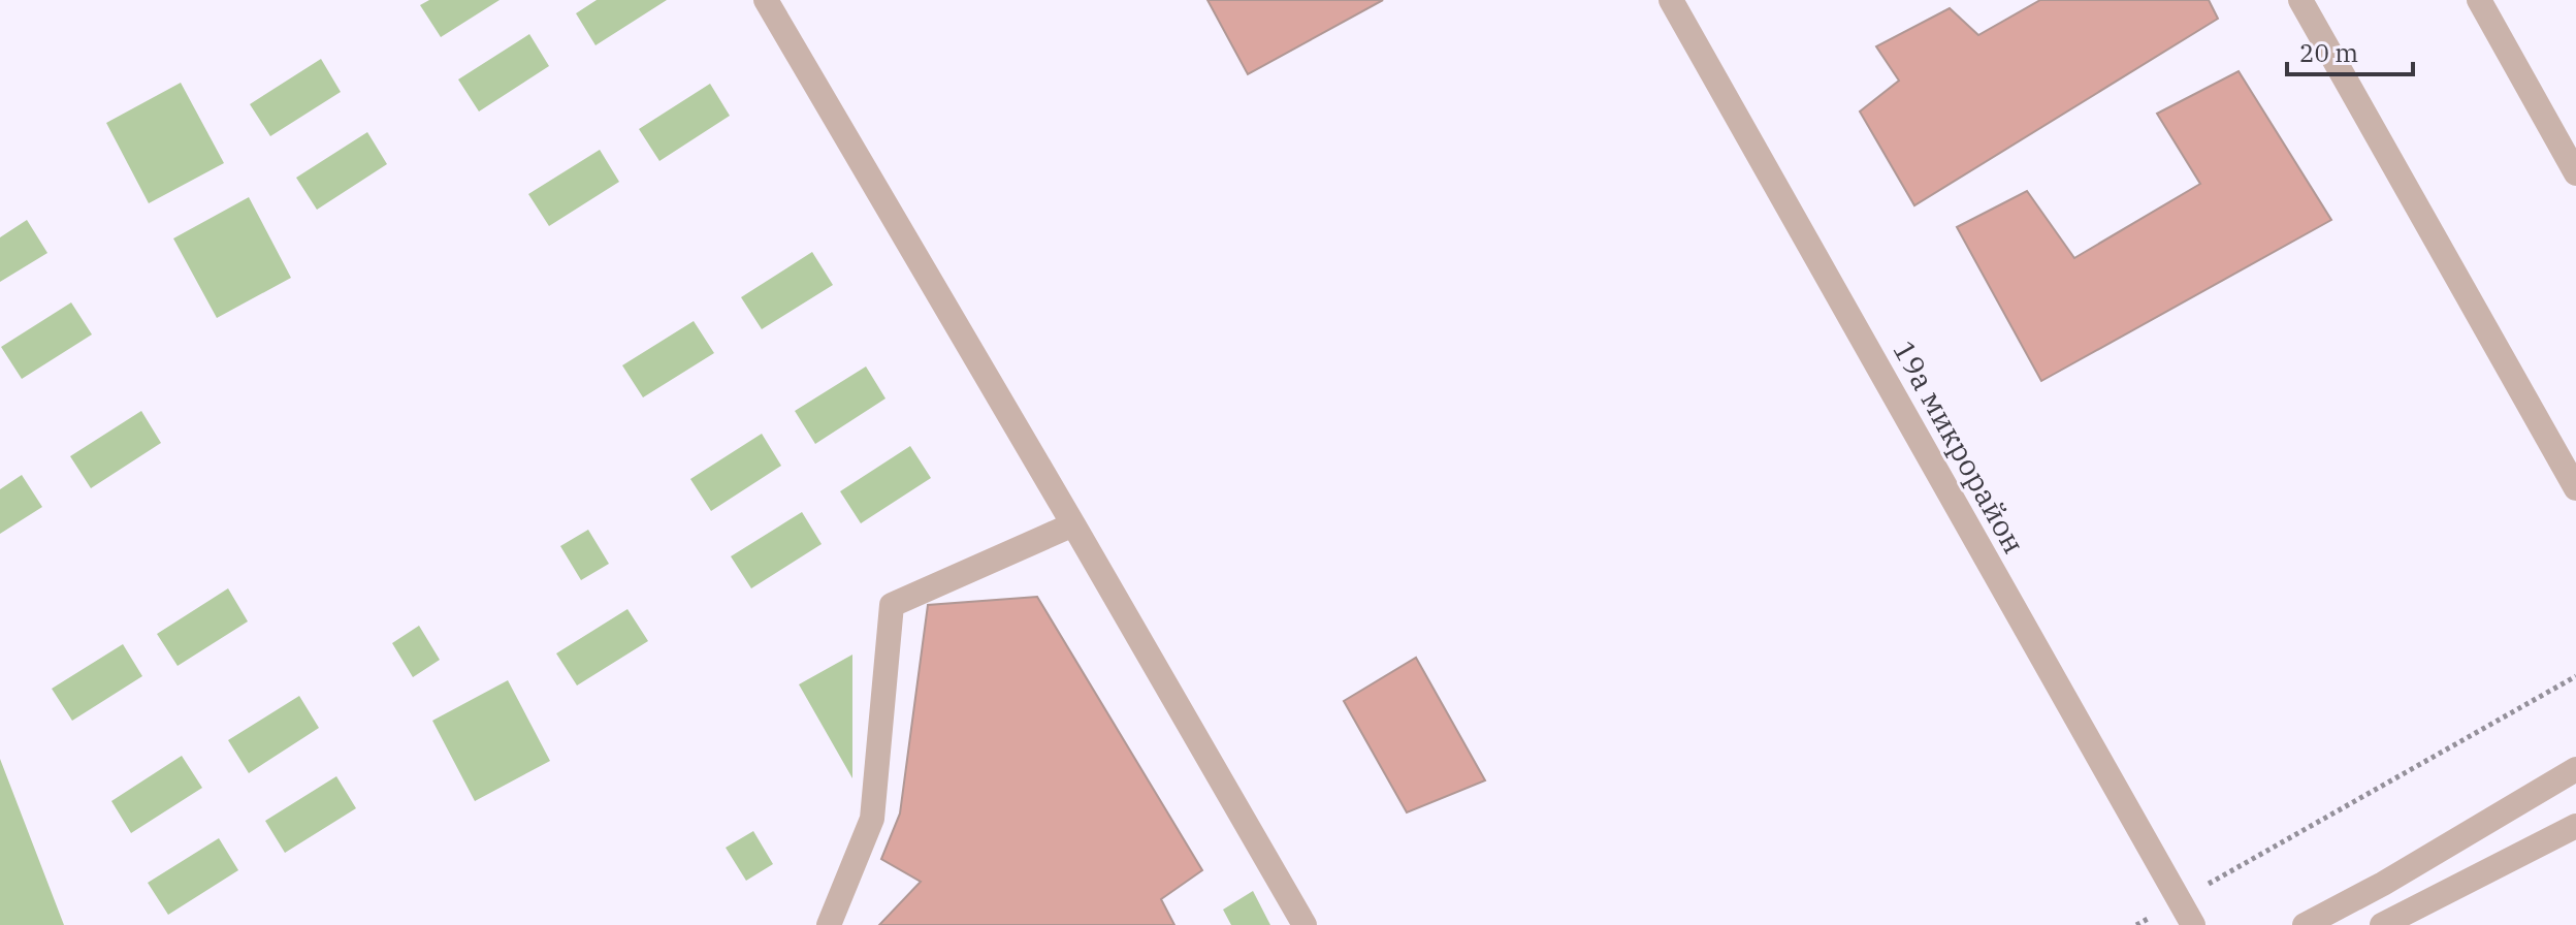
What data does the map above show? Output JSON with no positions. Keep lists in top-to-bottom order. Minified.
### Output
{"streets":{"street":["19а микрорайон"]},"scale_bar":"20 m"}
